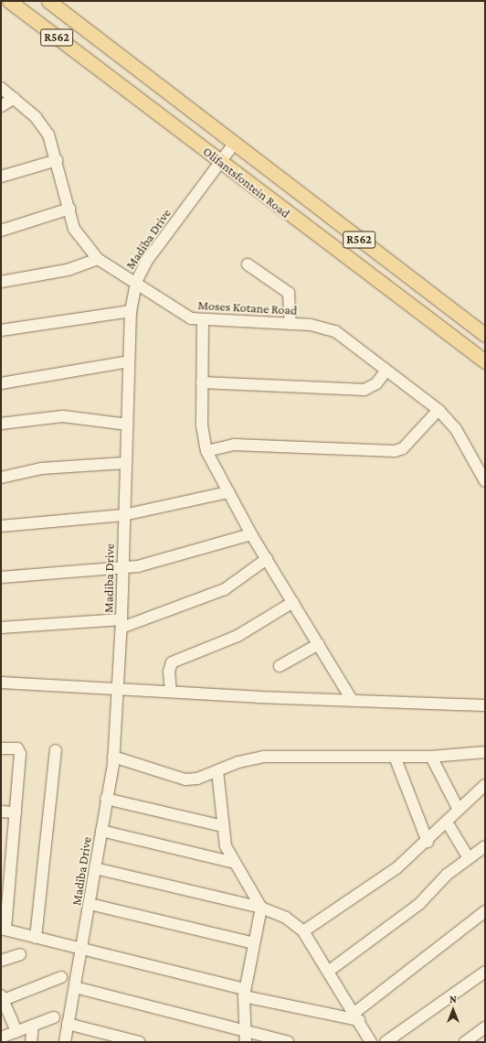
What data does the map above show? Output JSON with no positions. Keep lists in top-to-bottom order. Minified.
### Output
{"streets":{"main road":["R562","Olifantsfontein Road"],"street":["Madiba Drive","Moses Kotane Road"]},"crossings":[["Olifantsfontein Road","Madiba Drive"],["Madiba Drive","Moses Kotane Road"]],"north":"top"}
